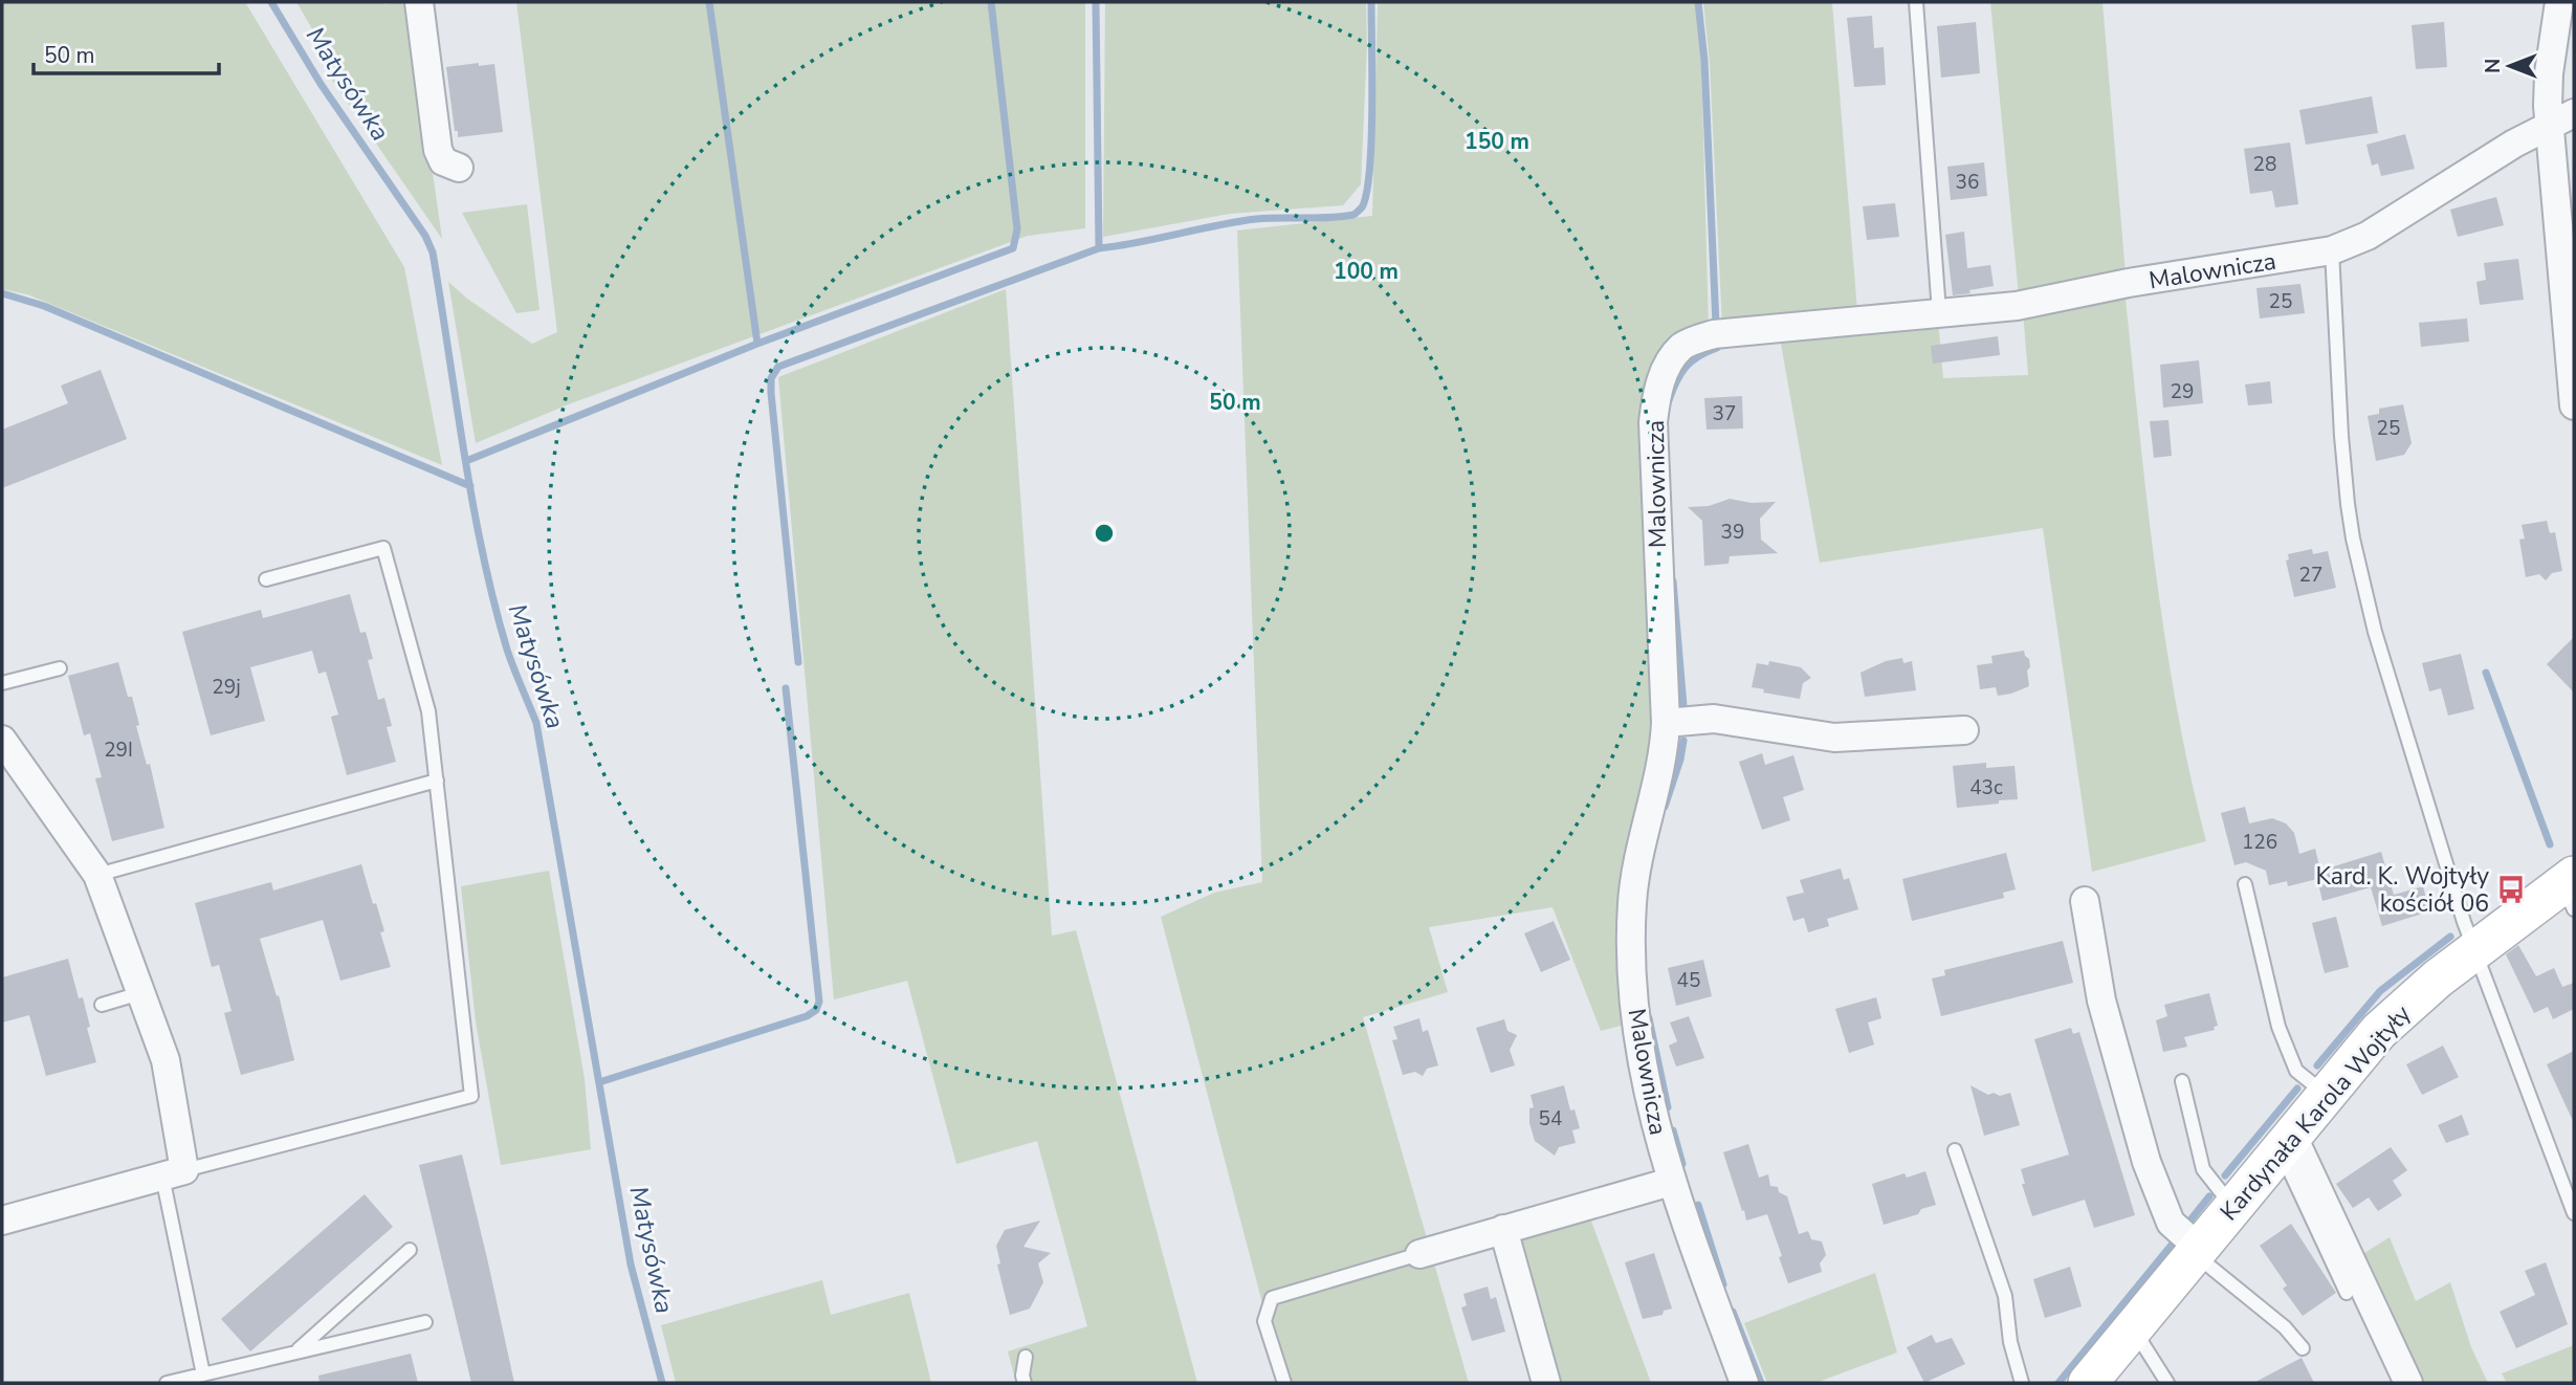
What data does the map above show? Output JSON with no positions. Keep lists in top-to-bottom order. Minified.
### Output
{"streets":{"street":["Malownicza","Kardynała Karola Wojtyły"]},"water":["Matysówka"],"places":{"bus stop":["Kard. K. Wojtyły kościół 06"]},"house_numbers":["28","36","25","29","37","25","39","27","29j","29I","43c","126","45","54"],"scale_bar":"50 m","north":"left","rings":["150 m","100 m","50 m"]}
